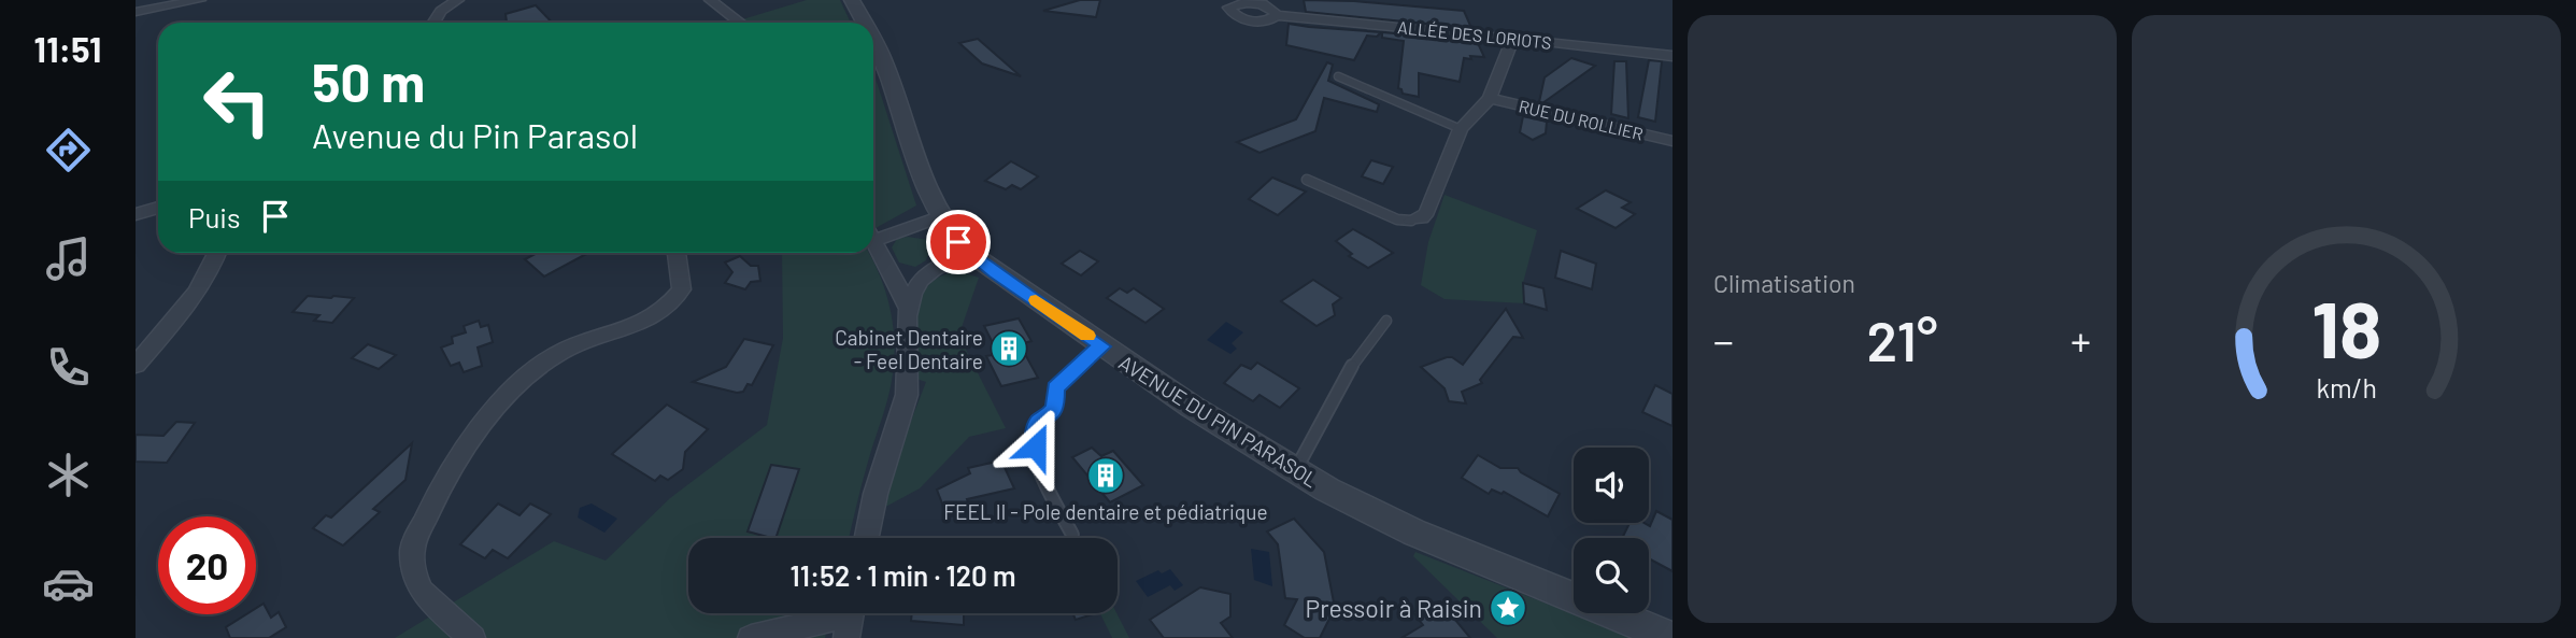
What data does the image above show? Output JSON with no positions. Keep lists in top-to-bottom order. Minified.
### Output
{"streets":{"street":["ALLÉE DES LORIOTS","RUE DU ROLLIER","AVENUE DU PIN PARASOL"]},"places":{"building":["Cabinet Dentaire - Feel Dentaire","FEEL II - Pole dentaire et pédiatrique"],"place":["Pressoir à Raisin"]},"page":{"tabs":"11:51","tile":"Climatisation","turn":["50 m","Avenue du Pin Parasol"],"then":"Puis","heat":["−","21°","+"],"limit":"20","trip":"11:52 · 1 min · 120 m","gauge":["18","km/h"]}}
